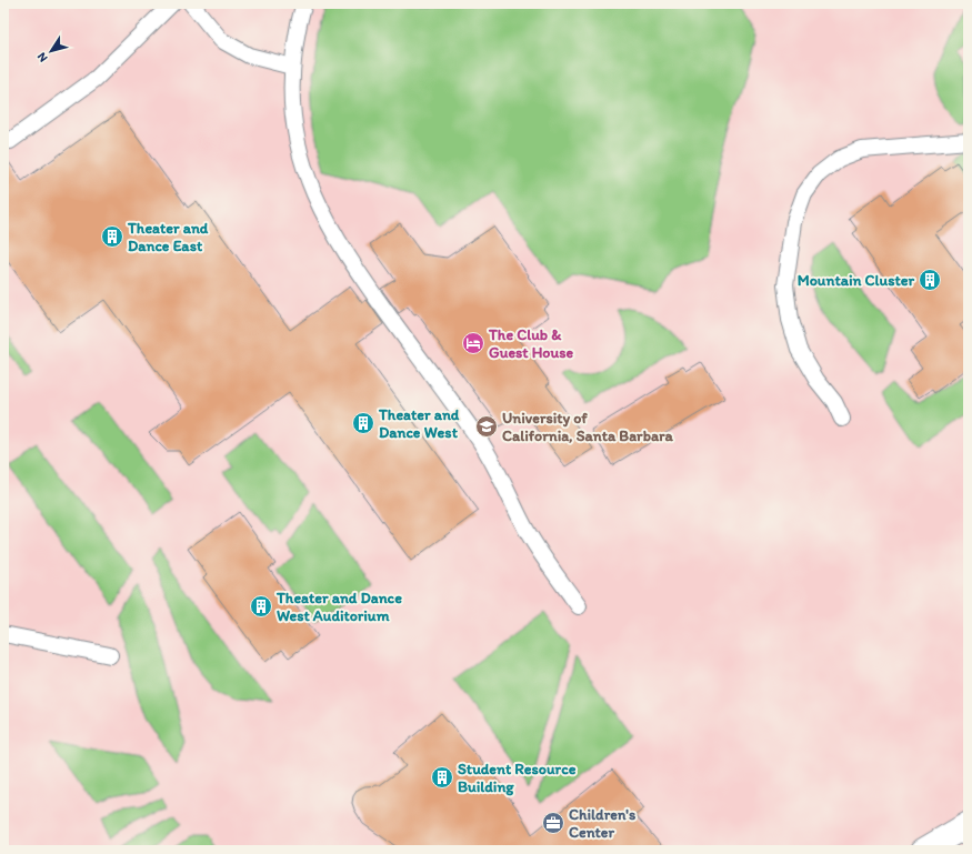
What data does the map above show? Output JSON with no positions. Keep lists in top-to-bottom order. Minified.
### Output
{"places":{"building":["Theater and Dance East","Mountain Cluster","Theater and Dance West","Theater and Dance West Auditorium","Student Resource Building"],"hotel":["The Club & Guest House"],"school or university":["University of California, Santa Barbara"],"office":["Children's Center"]},"north":"bottom left"}
